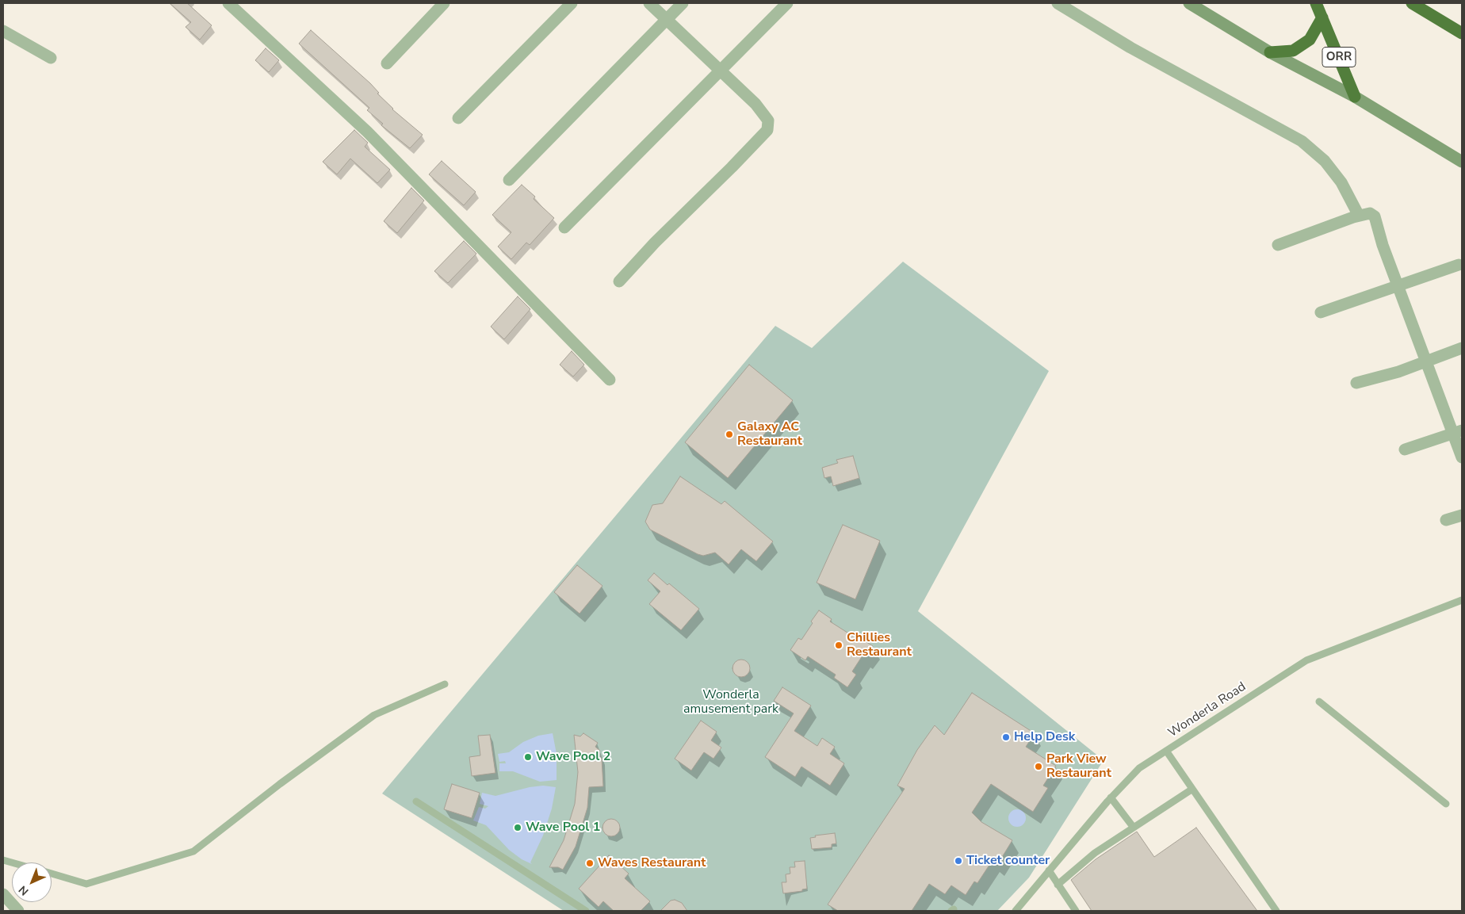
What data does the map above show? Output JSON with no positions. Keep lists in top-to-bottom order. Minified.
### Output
{"streets":{"highway":["ORR"],"lane":["Wonderla Road"]},"parks":["Wonderla amusement park"],"places":["Galaxy AC Restaurant","Chillies Restaurant","Help Desk","Wave Pool 2","Park View Restaurant","Wave Pool 1","Ticket counter","Waves Restaurant"],"north":"bottom left"}
